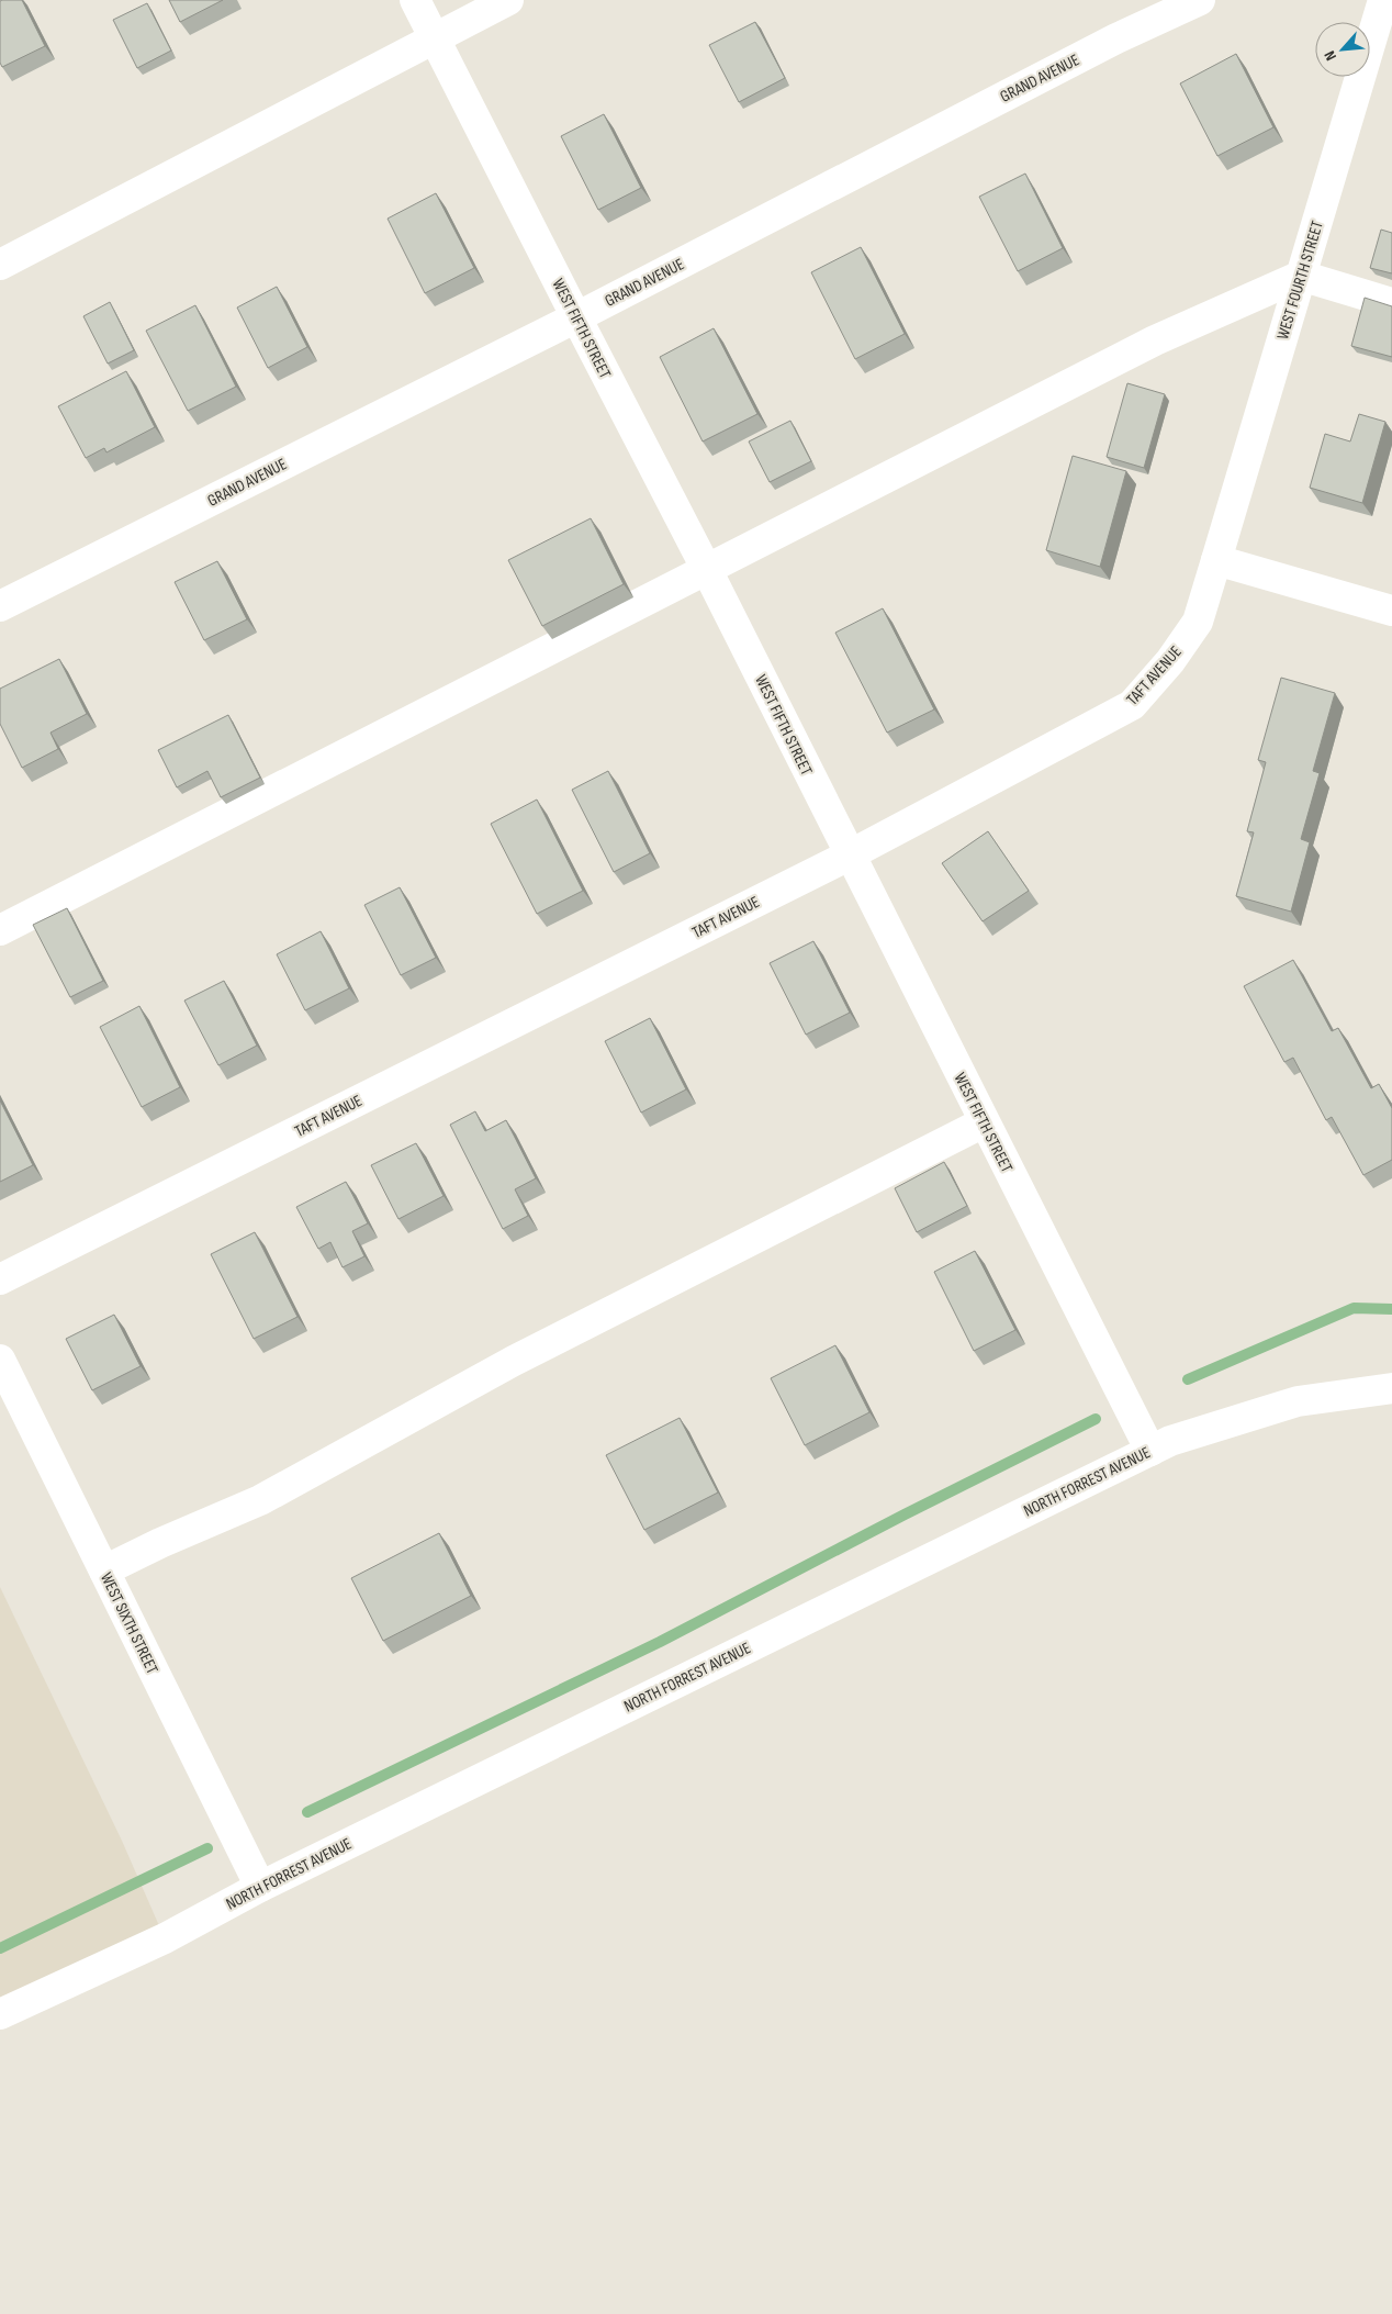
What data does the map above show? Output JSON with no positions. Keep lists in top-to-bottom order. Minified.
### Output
{"streets":{"street":["GRAND AVENUE","WEST FOURTH STREET","WEST FIFTH STREET","TAFT AVENUE","NORTH FORREST AVENUE","WEST SIXTH STREET"]},"crossings":[["GRAND AVENUE","WEST FIFTH STREET"],["WEST FOURTH STREET","TAFT AVENUE"],["WEST FIFTH STREET","TAFT AVENUE"],["WEST FIFTH STREET","NORTH FORREST AVENUE"],["NORTH FORREST AVENUE","WEST SIXTH STREET"]],"north":"bottom left"}
